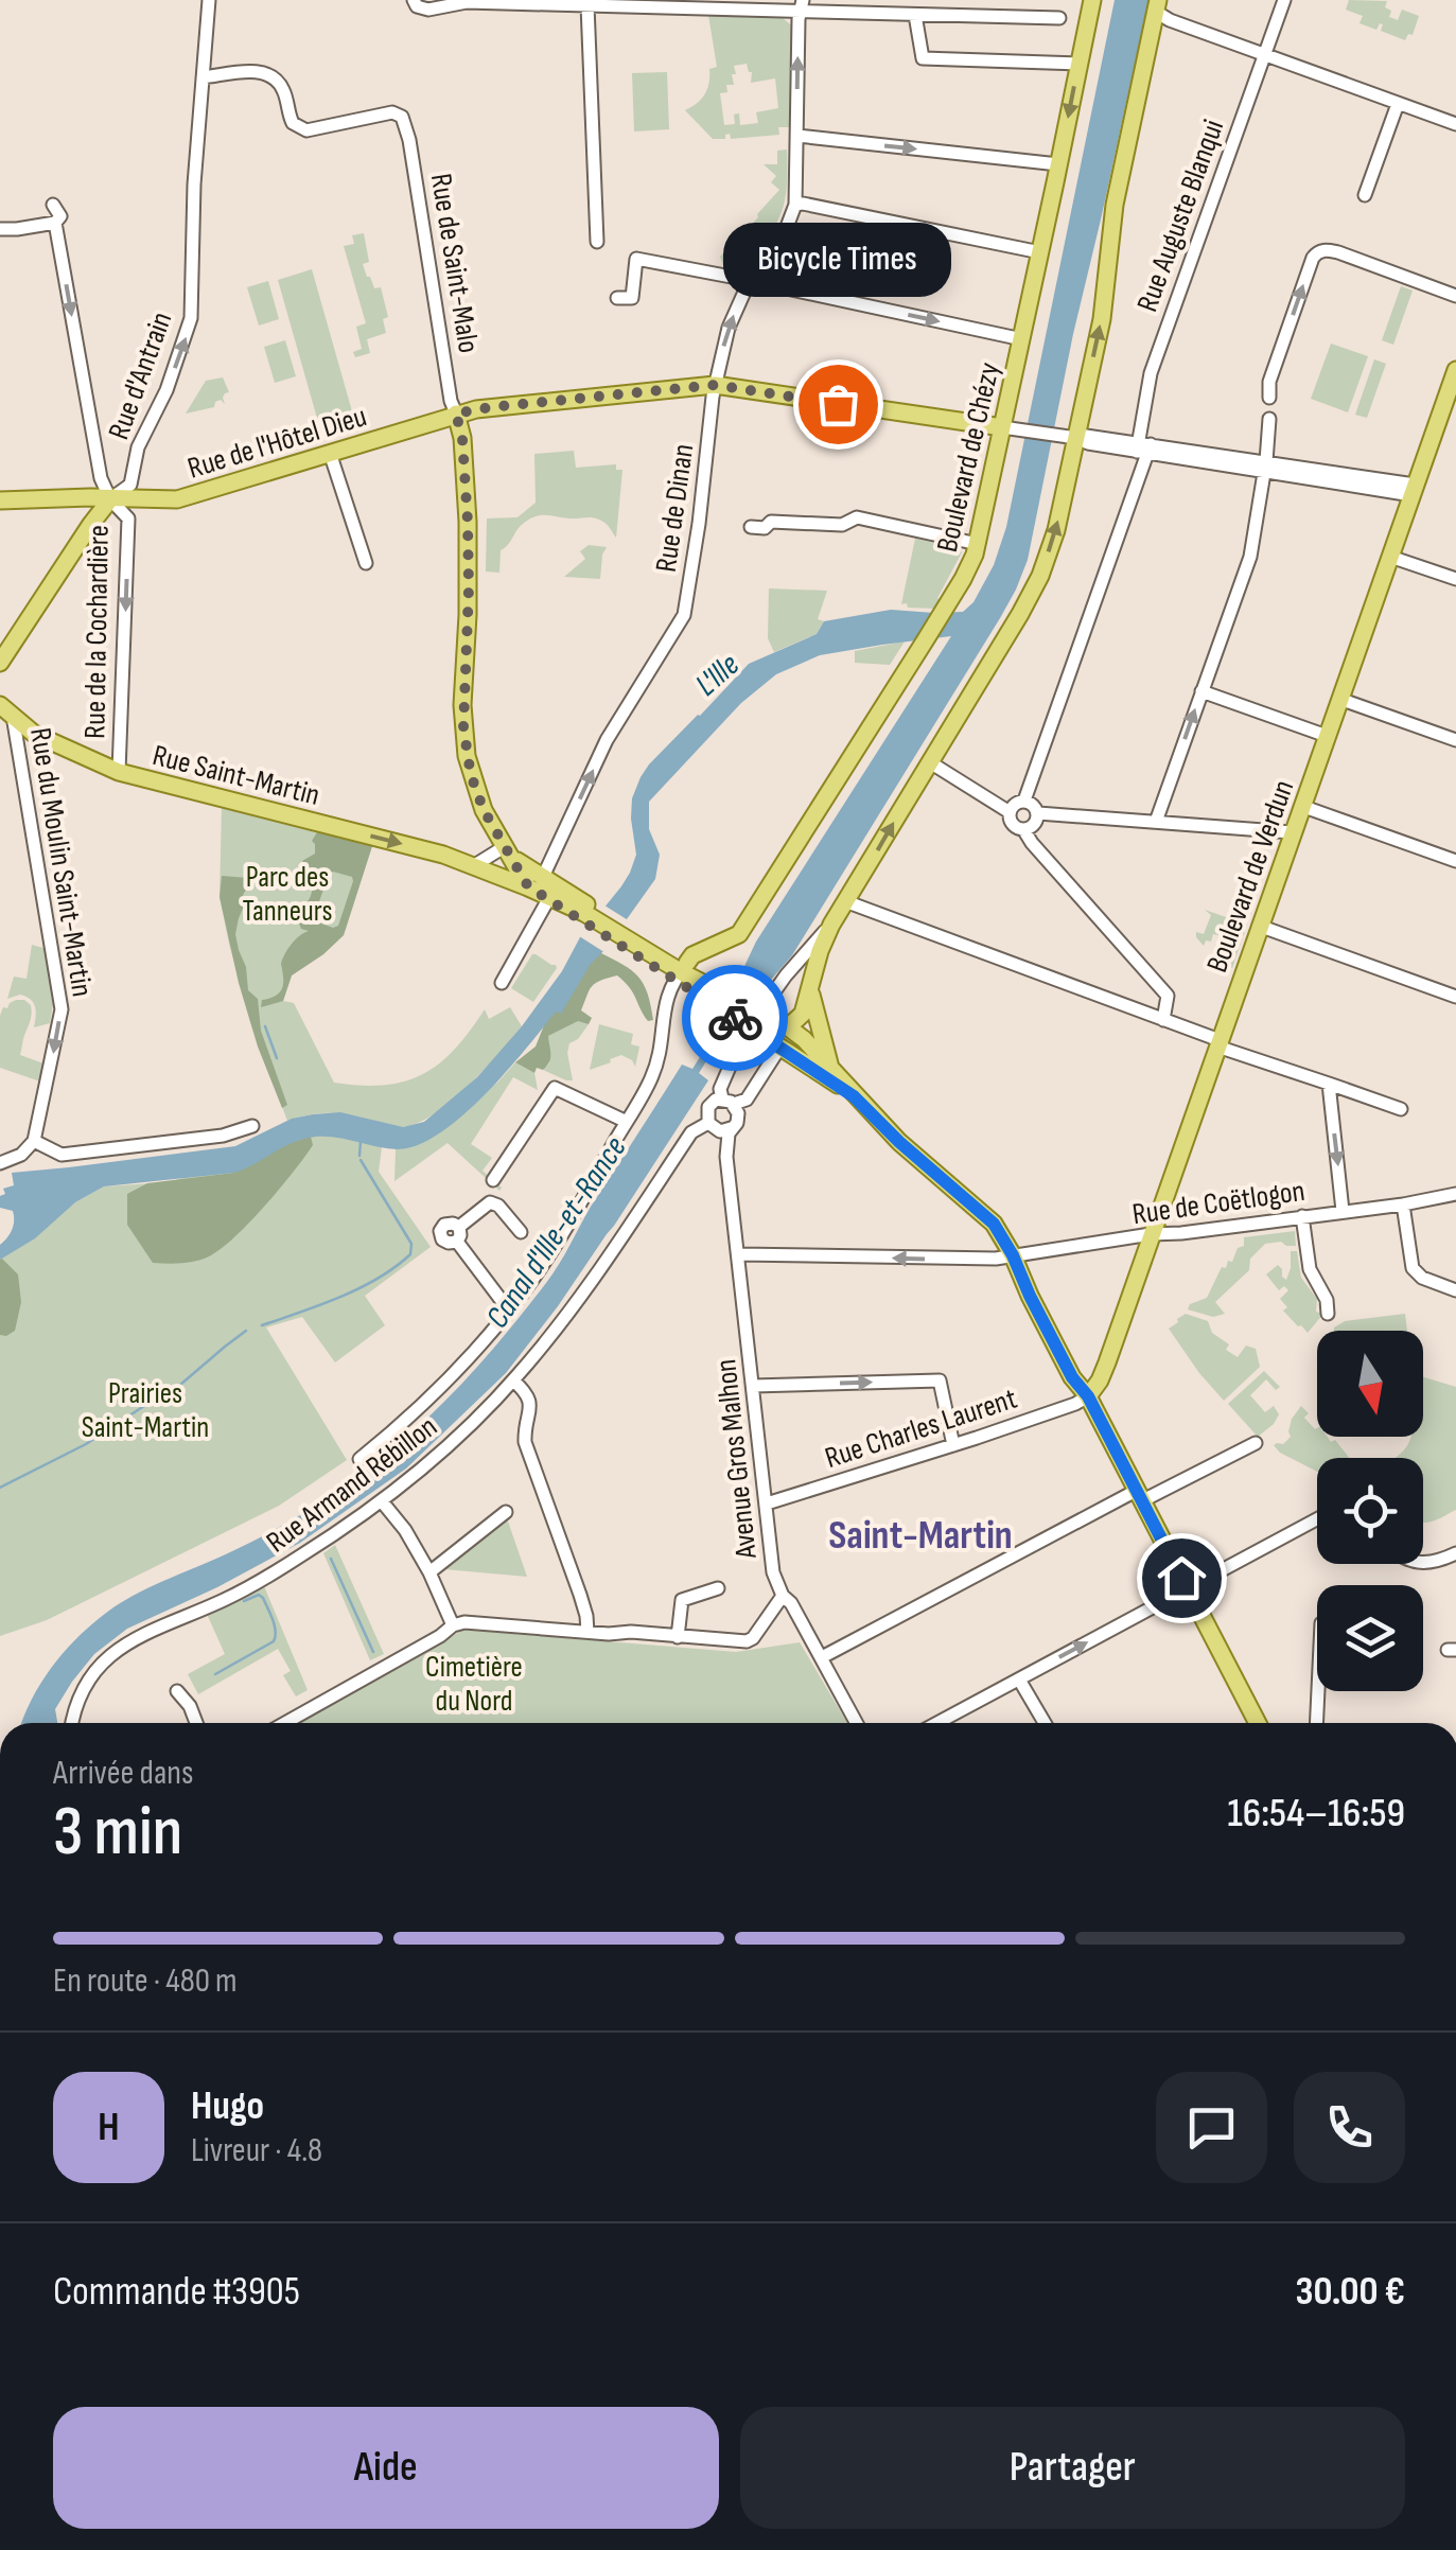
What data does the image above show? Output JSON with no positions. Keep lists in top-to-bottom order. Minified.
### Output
{"streets":{"main road":["Rue de Saint-Malo","Rue d'Antrain","Rue de l'Hôtel Dieu","Boulevard de Chézy","Rue Saint-Martin","Boulevard de Verdun"],"street":["Rue Auguste Blanqui","Rue de Dinan","Rue de la Cochardière","Rue du Moulin Saint-Martin","Rue de Coëtlogon","Rue Charles Laurent","Avenue Gros Malhon","Rue Armand Rébillon"]},"crossings":[["Rue de Saint-Malo","Rue d'Antrain"],["Rue de Saint-Malo","Rue de l'Hôtel Dieu"],["Rue de Saint-Malo","Boulevard de Chézy"],["Rue de Saint-Malo","Rue de Dinan"],["Rue de Saint-Malo","Rue Saint-Martin"],["Rue de Saint-Malo","Boulevard de Verdun"],["Rue de Saint-Malo","Rue de Coëtlogon"],["Rue de Saint-Malo","Rue Charles Laurent"],["Rue de Saint-Malo","Rue Armand Rébillon"],["Rue d'Antrain","Rue de l'Hôtel Dieu"],["Rue d'Antrain","Rue de la Cochardière"],["Rue de l'Hôtel Dieu","Boulevard de Chézy"],["Rue de l'Hôtel Dieu","Rue de Dinan"],["Rue de l'Hôtel Dieu","Rue de la Cochardière"],["Rue de Dinan","Rue Saint-Martin"],["Rue de la Cochardière","Rue Saint-Martin"],["Rue Saint-Martin","Rue du Moulin Saint-Martin"],["Boulevard de Verdun","Rue de Coëtlogon"],["Boulevard de Verdun","Rue Charles Laurent"],["Rue de Coëtlogon","Avenue Gros Malhon"],["Rue Charles Laurent","Avenue Gros Malhon"],["Avenue Gros Malhon","Rue Armand Rébillon"]],"one_way":["Rue d'Antrain","Rue de Dinan","Rue de la Cochardière","Rue Saint-Martin","Rue du Moulin Saint-Martin","Rue de Coëtlogon"],"districts":["Saint-Martin"],"water":["L'Ille","Canal d'Ille-et-Rance"],"parks":["Parc des Tanneurs","Prairies Saint-Martin","Cimetière du Nord"],"places":["Bicycle Times"],"north":"bottom","page":{"bubble":"Bicycle Times","heading":["3 min","Arrivée dans","16:54–16:59"],"panel":["Hugo","Livreur · 4.8","Commande #3905","30.00 €"],"bar":"En route · 480 m","round":"H","buttons":["Aide","Partager"]}}
